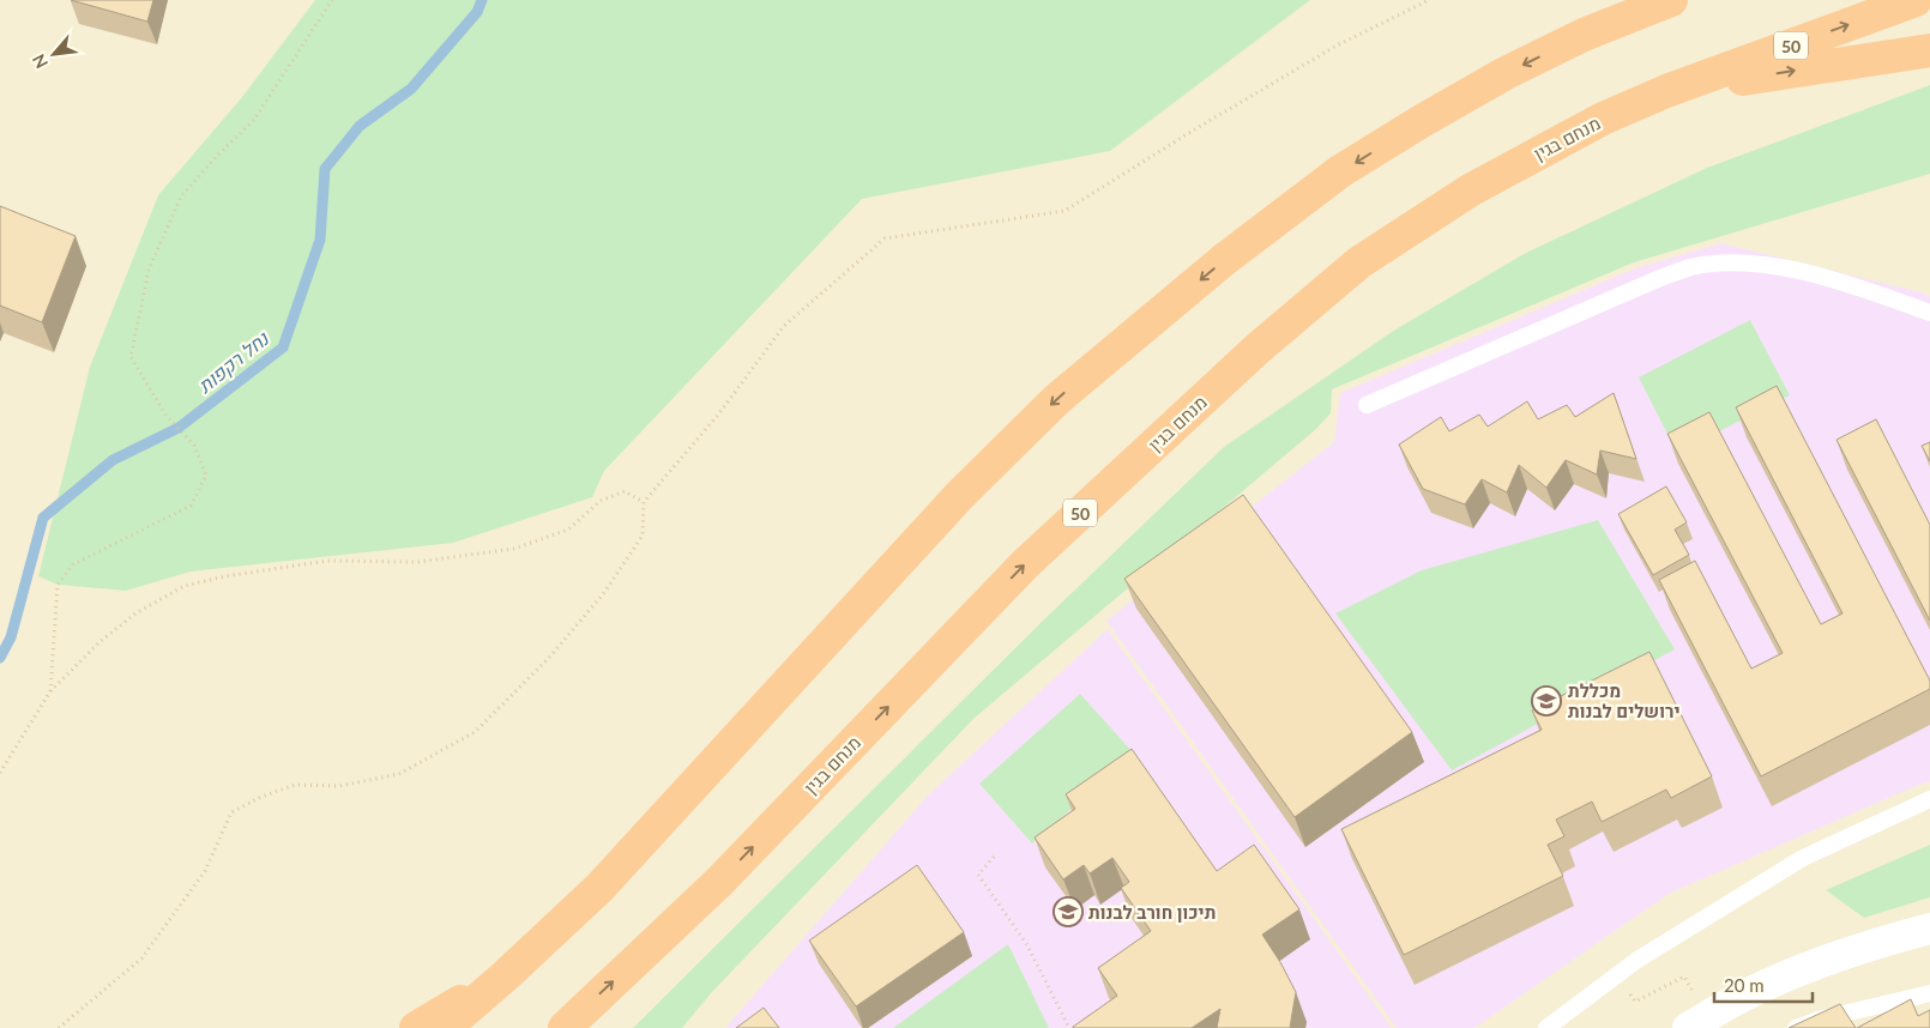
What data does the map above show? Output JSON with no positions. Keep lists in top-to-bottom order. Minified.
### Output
{"streets":{"highway":["50","מנחם בגין"]},"water":["נחל רקפות"],"places":{"school or university":["מכללת ירושלים לבנות","תיכון חורב לבנות"]},"scale_bar":"20 m","north":"bottom left"}
